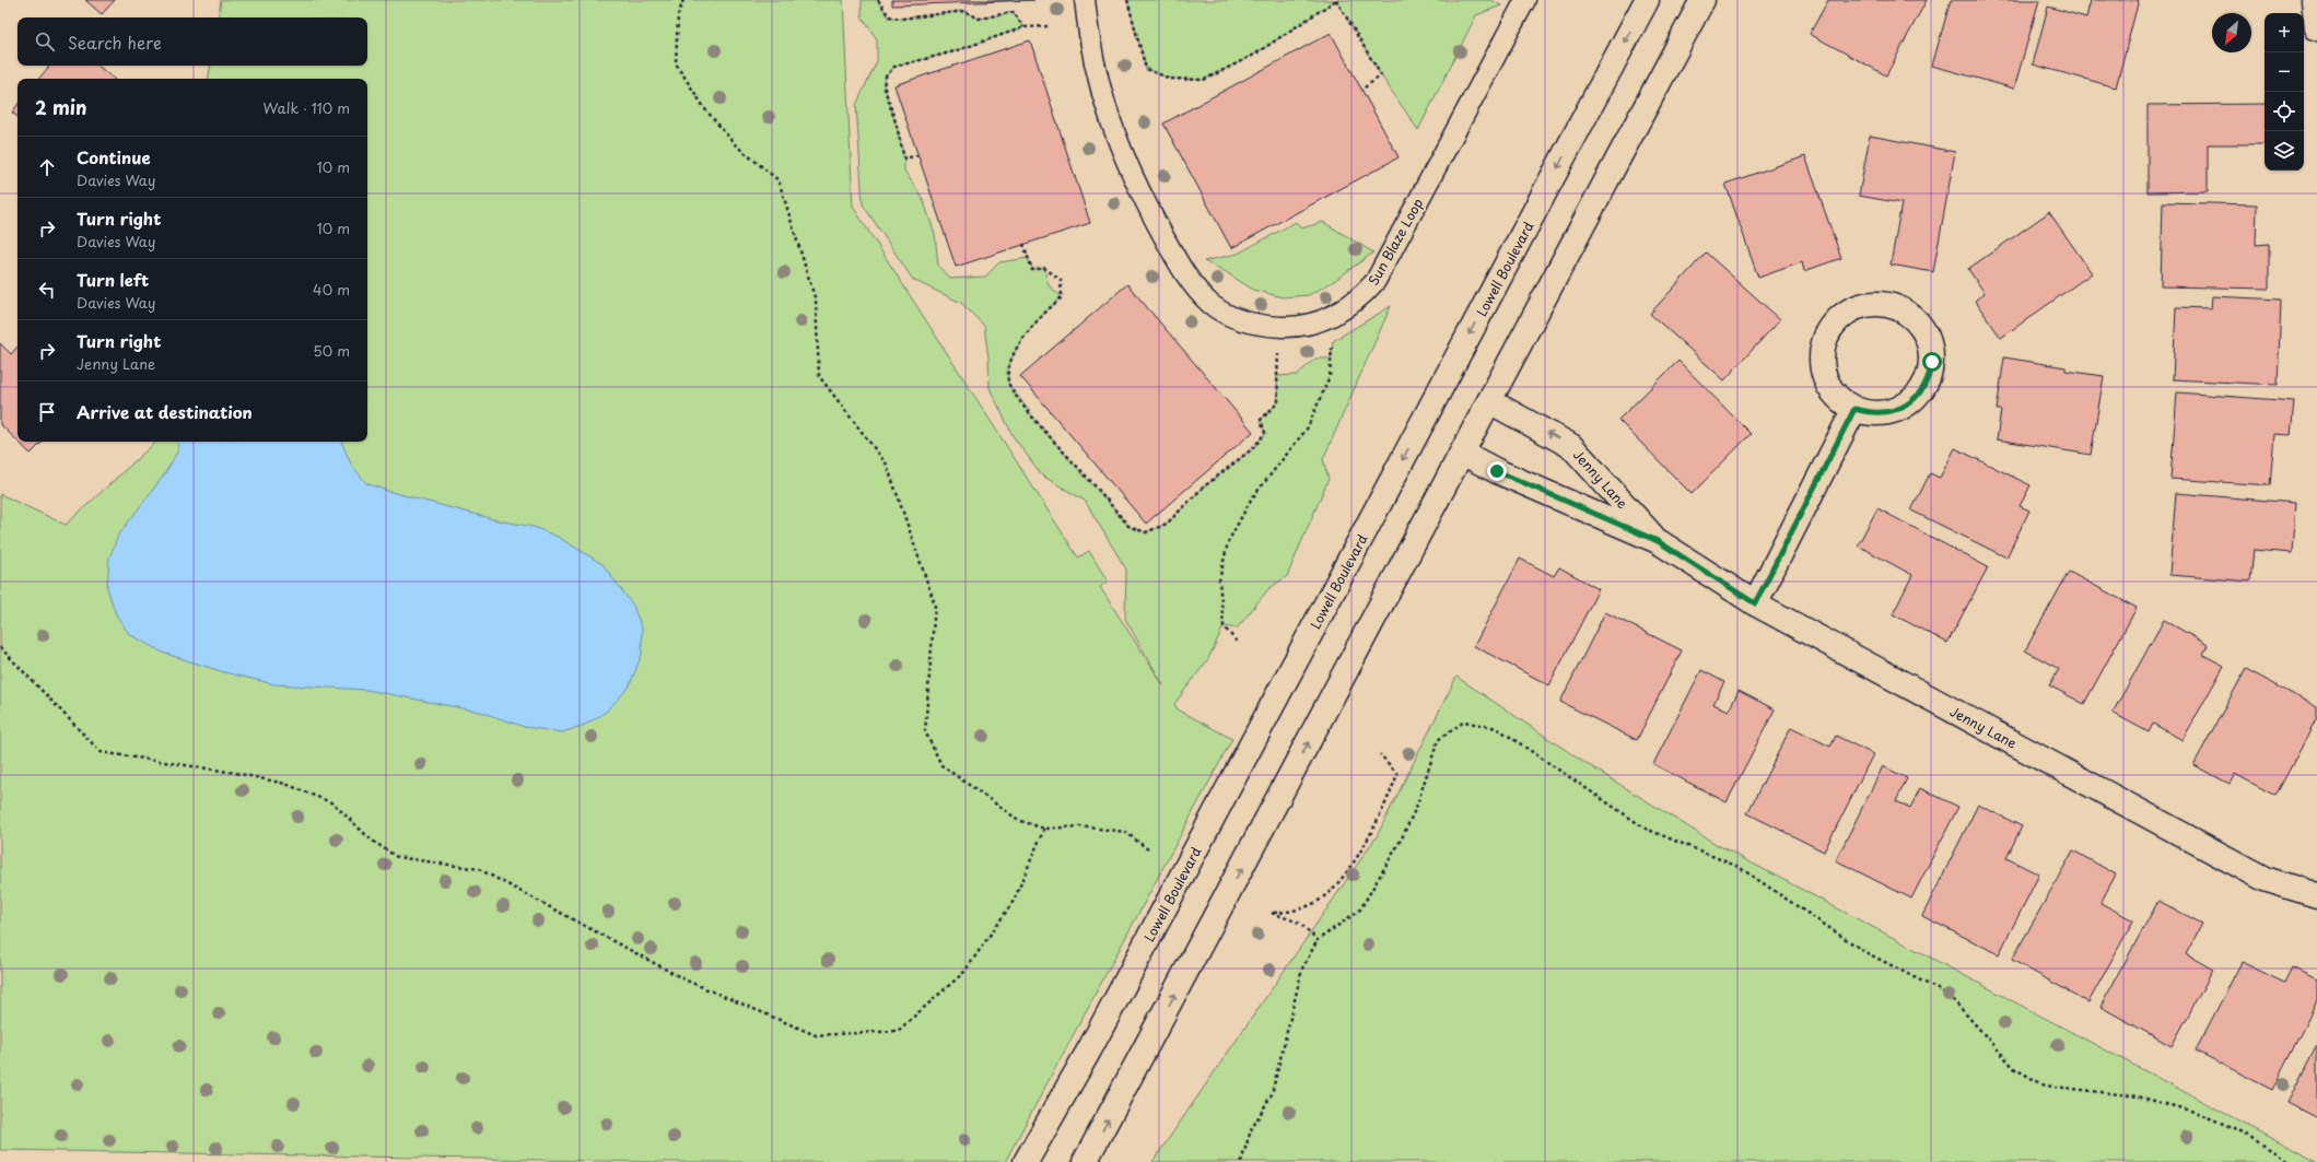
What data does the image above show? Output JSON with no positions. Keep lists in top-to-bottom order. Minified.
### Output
{"streets":{"main road":["Lowell Boulevard","Jenny Lane"],"lane":["Sun Blaze Loop"]},"north":"bottom left","page":{"map_buttons":["+","−"],"search":"Search here","heading":["2 min","Walk · 110 m"],"list":[["Continue","Davies Way","10 m"],["Turn right","Davies Way","10 m"],["Turn left","Davies Way","40 m"],["Turn right","Jenny Lane","50 m"],"Arrive at destination"]}}
